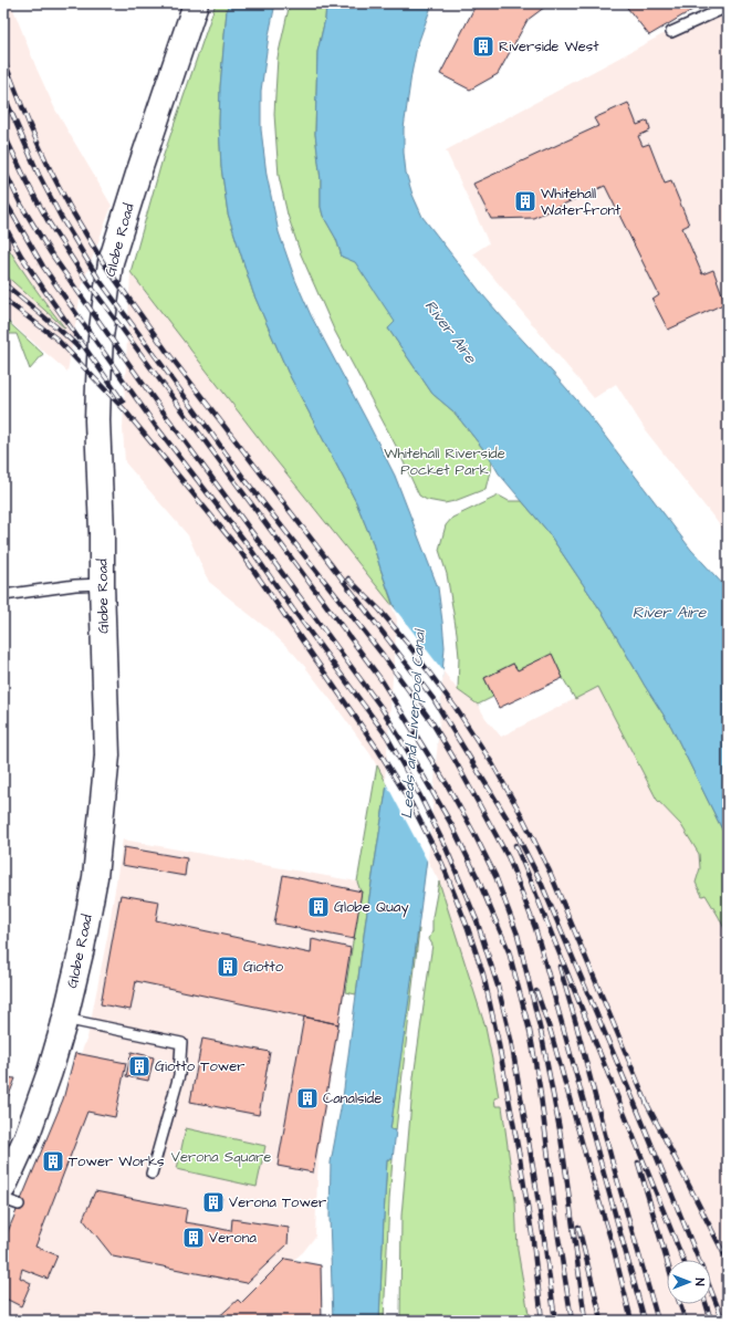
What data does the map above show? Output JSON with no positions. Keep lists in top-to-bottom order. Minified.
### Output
{"streets":{"street":["Globe Road"]},"water":["River Aire","Leeds and Liverpool Canal"],"parks":["Whitehall Riverside Pocket Park","Verona Square"],"places":{"building":["Riverside West","Whitehall Waterfront","Globe Quay","Giotto","Giotto Tower","Canalside","Tower Works","Verona Tower","Verona"]},"north":"right"}
